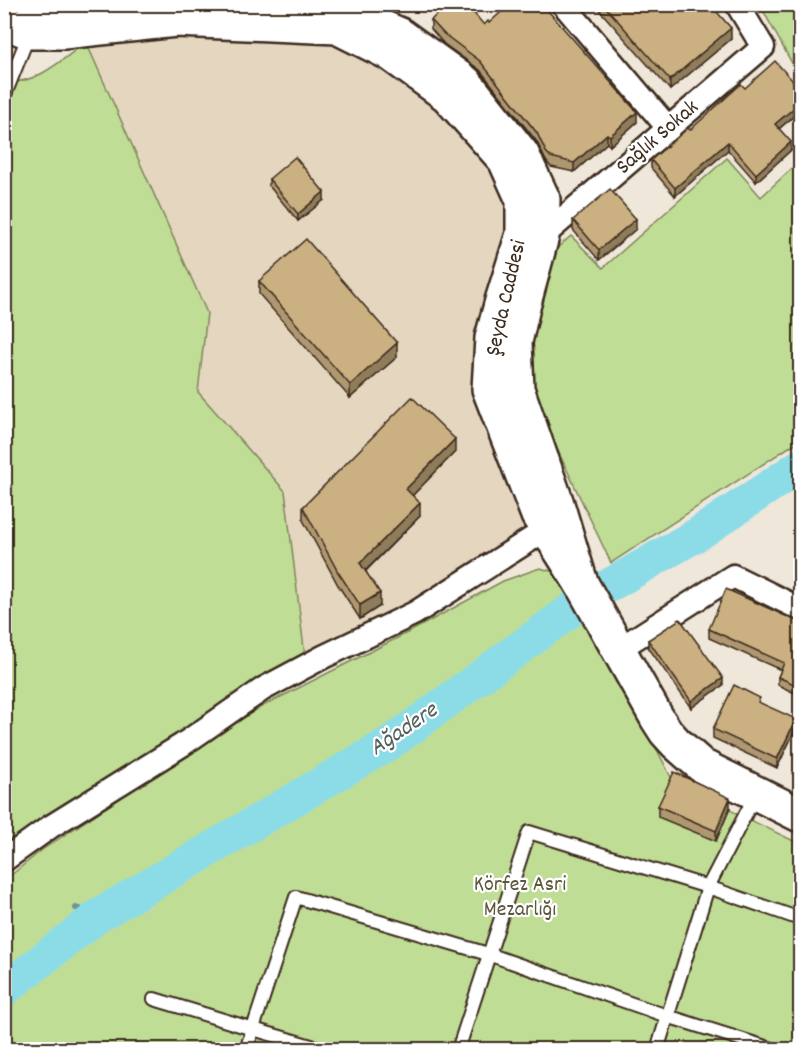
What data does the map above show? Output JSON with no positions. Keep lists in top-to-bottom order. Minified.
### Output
{"streets":{"main road":["Şeyda Caddesi"],"street":["Sağlık Sokak"]},"crossings":[["Sağlık Sokak","Şeyda Caddesi"]],"water":["Ağadere"],"parks":["Körfez Asri Mezarlığı"]}
